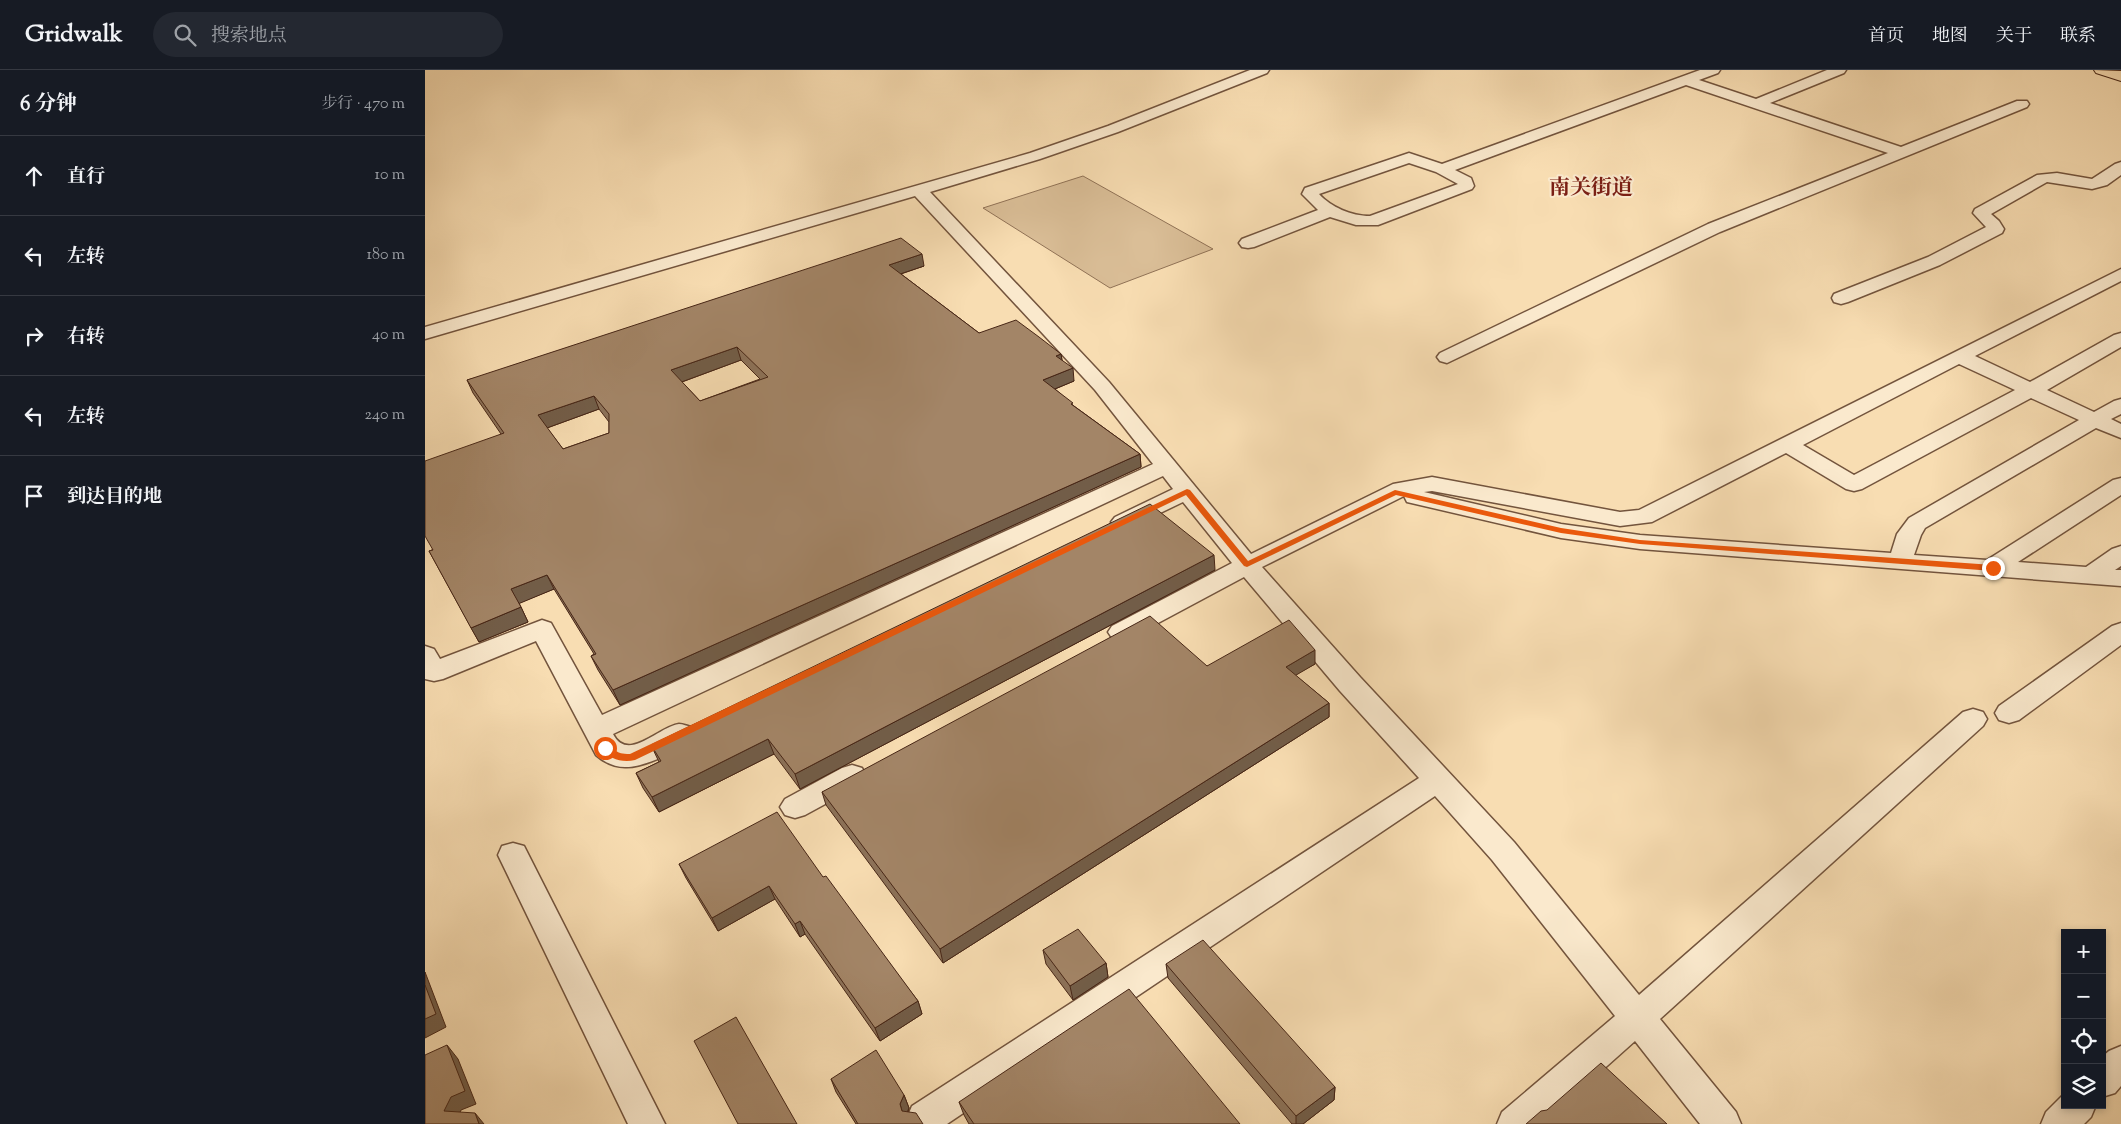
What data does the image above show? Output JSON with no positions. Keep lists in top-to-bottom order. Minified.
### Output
{"districts":["南关街道"],"page":{"header":"Gridwalk","search":"搜索地点","nav":["首页","地图","关于","联系"],"heading":["6 分钟","步行 · 470 m"],"list":[["直行","10 m"],["左转","180 m"],["右转","40 m"],["左转","240 m"],"到达目的地"],"map_buttons":["+","−"]}}
